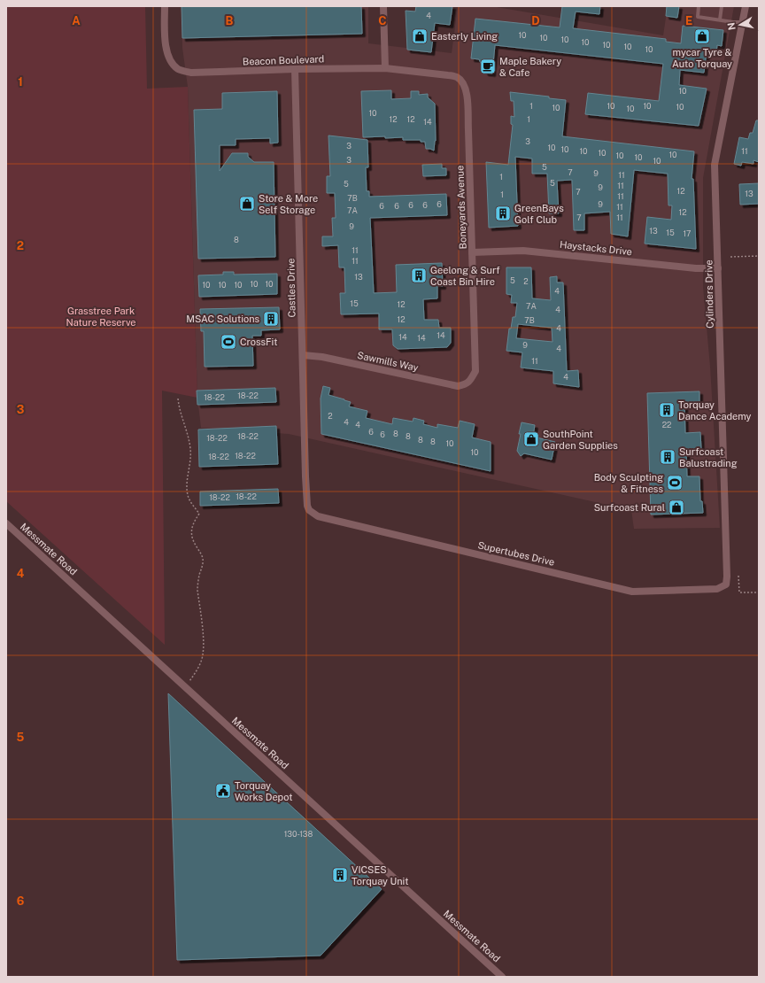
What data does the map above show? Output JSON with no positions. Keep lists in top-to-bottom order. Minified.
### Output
{"streets":{"street":["Beacon Boulevard","Boneyards Avenue","Haystacks Drive","Castles Drive","Cylinders Drive","Sawmills Way","Messmate Road","Supertubes Drive"]},"crossings":[["Beacon Boulevard","Boneyards Avenue"],["Beacon Boulevard","Castles Drive"],["Boneyards Avenue","Haystacks Drive"],["Boneyards Avenue","Sawmills Way"],["Haystacks Drive","Cylinders Drive"],["Castles Drive","Sawmills Way"],["Castles Drive","Supertubes Drive"],["Cylinders Drive","Supertubes Drive"]],"parks":["Grasstree Park Nature Reserve"],"places":{"shop":["Easterly Living","mycar Tyre & Auto Torquay","Store & More Self Storage","SouthPoint Garden Supplies","Surfcoast Rural"],"cafe":["Maple Bakery & Cafe"],"building":["GreenBays Golf Club","Geelong & Surf Coast Bin Hire","MSAC Solutions","Torquay Dance Academy","Surfcoast Balustrading","VICSES Torquay Unit"],"sports":["CrossFit","Body Sculpting & Fitness"],"public building":["Torquay Works Depot"]},"house_numbers":["4","10","10","10","10","10","10","10","10","1","10","10","10","10","10","10","12","12","1","14","3","3","10","10","10","11","10","10","10","10","3","10","5","7","9","11","1","5","5","11","9","12","7","13","1","11","7B","6","9","6","6","6","6","11","7A","12","7","11","9","13","15","17","8","11","11","13","5","2","10","10","10","10","10","4","15","12","7A","4","12","7B","4","14","14","14","9","4","11","4","18-22","18-22","2","4","4","22","6","8","6","18-22","8","18-22","8","8","10","10","18-22","18-22","18-22","18-22","130-138"],"north":"left","grid":{"columns":["A","B","C","D","E"],"rows":["1","2","3","4","5","6"]}}
